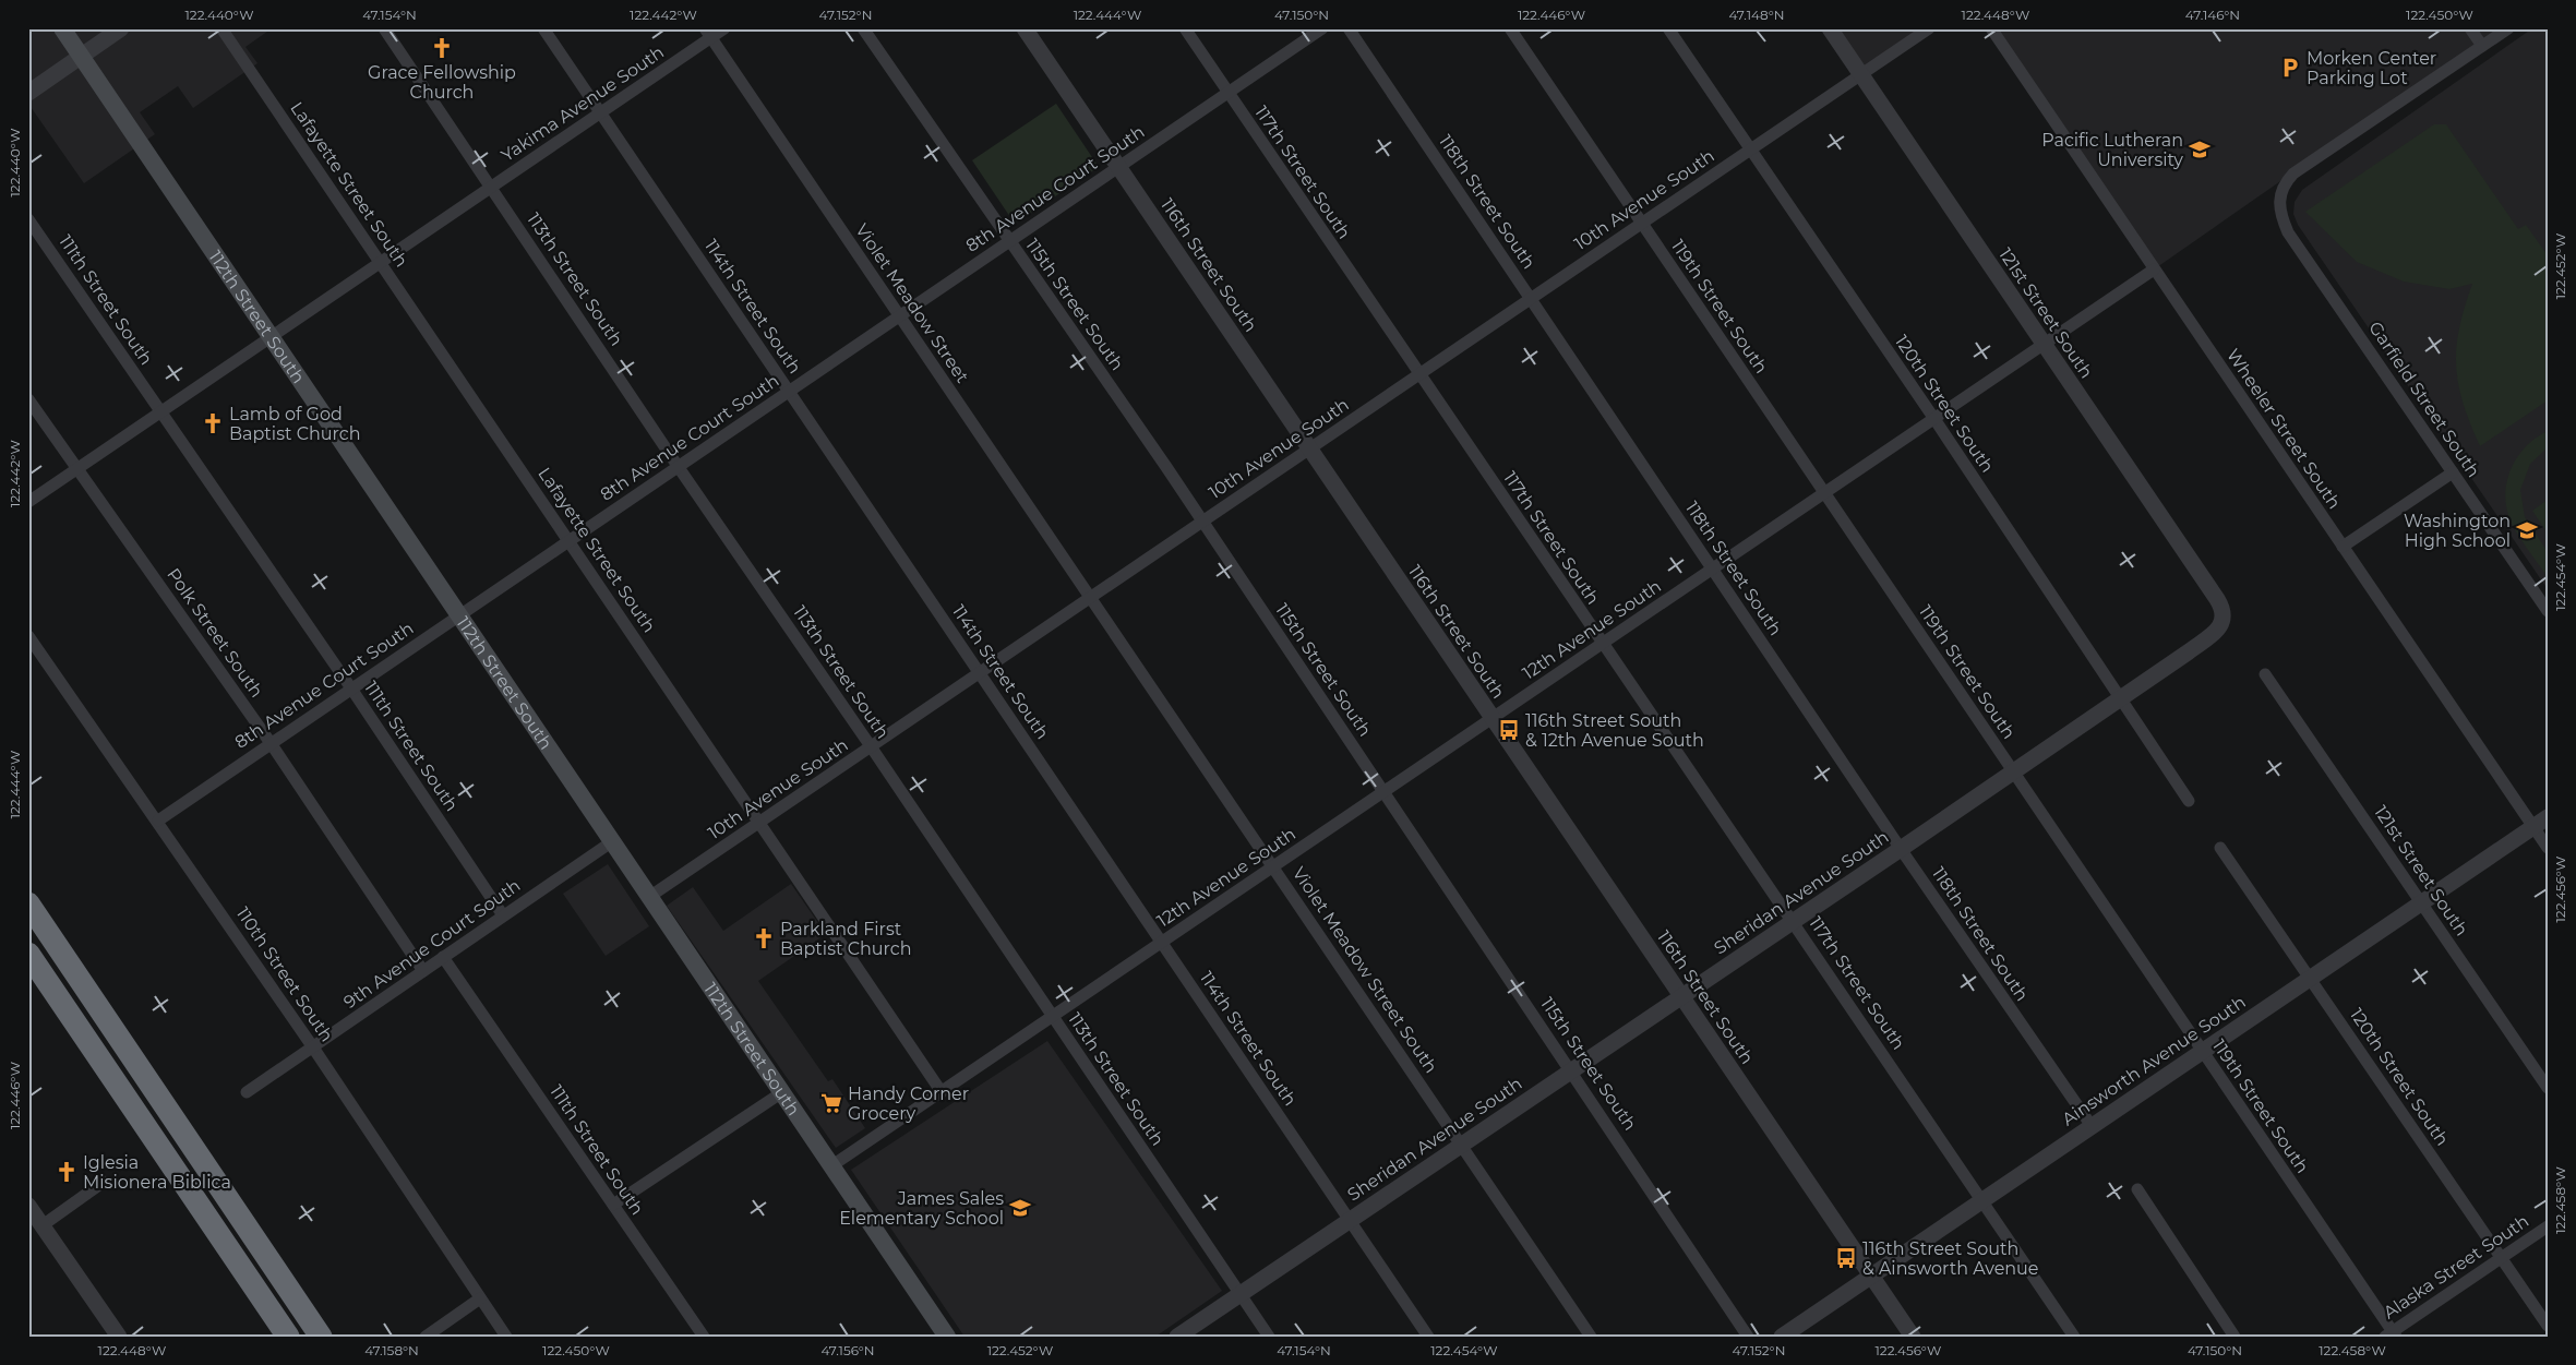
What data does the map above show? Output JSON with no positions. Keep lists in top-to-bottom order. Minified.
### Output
{"streets":{"main road":["112th Street South"],"street":["Yakima Avenue South","117th Street South","Lafayette Street South","8th Avenue Court South","10th Avenue South","118th Street South","116th Street South","113th Street South","111th Street South","Violet Meadow Street","115th Street South","114th Street South","119th Street South","121st Street South","Garfield Street South","120th Street South","Wheeler Street South","12th Avenue South","Polk Street South","Sheridan Avenue South","9th Avenue Court South","Violet Meadow Street South","110th Street South","Ainsworth Avenue South","Alaska Street South"]},"crossings":[["Yakima Avenue South","Lafayette Street South"],["Yakima Avenue South","113th Street South"],["Yakima Avenue South","111th Street South"],["Yakima Avenue South","Violet Meadow Street"],["Yakima Avenue South","114th Street South"],["Yakima Avenue South","112th Street South"],["Yakima Avenue South","Polk Street South"],["117th Street South","8th Avenue Court South"],["117th Street South","10th Avenue South"],["117th Street South","12th Avenue South"],["117th Street South","Sheridan Avenue South"],["117th Street South","Ainsworth Avenue South"],["Lafayette Street South","8th Avenue Court South"],["Lafayette Street South","10th Avenue South"],["Lafayette Street South","12th Avenue South"],["8th Avenue Court South","116th Street South"],["8th Avenue Court South","113th Street South"],["8th Avenue Court South","111th Street South"],["8th Avenue Court South","Violet Meadow Street"],["8th Avenue Court South","115th Street South"],["8th Avenue Court South","114th Street South"],["8th Avenue Court South","112th Street South"],["8th Avenue Court South","Polk Street South"],["8th Avenue Court South","110th Street South"],["10th Avenue South","118th Street South"],["10th Avenue South","116th Street South"],["10th Avenue South","113th Street South"],["10th Avenue South","Violet Meadow Street"],["10th Avenue South","115th Street South"],["10th Avenue South","114th Street South"],["10th Avenue South","119th Street South"],["10th Avenue South","121st Street South"],["10th Avenue South","112th Street South"],["10th Avenue South","120th Street South"],["10th Avenue South","Violet Meadow Street South"],["118th Street South","12th Avenue South"],["118th Street South","Sheridan Avenue South"],["118th Street South","Ainsworth Avenue South"],["116th Street South","12th Avenue South"],["116th Street South","Sheridan Avenue South"],["116th Street South","Ainsworth Avenue South"],["113th Street South","12th Avenue South"],["113th Street South","Sheridan Avenue South"],["111th Street South","9th Avenue Court South"],["Violet Meadow Street","Violet Meadow Street South"],["115th Street South","12th Avenue South"],["115th Street South","Sheridan Avenue South"],["114th Street South","12th Avenue South"],["114th Street South","Sheridan Avenue South"],["119th Street South","12th Avenue South"],["119th Street South","Sheridan Avenue South"],["119th Street South","Ainsworth Avenue South"],["119th Street South","Alaska Street South"],["121st Street South","12th Avenue South"],["121st Street South","Sheridan Avenue South"],["121st Street South","Ainsworth Avenue South"],["112th Street South","12th Avenue South"],["112th Street South","9th Avenue Court South"],["120th Street South","12th Avenue South"],["120th Street South","Sheridan Avenue South"],["120th Street South","Ainsworth Avenue South"],["120th Street South","Alaska Street South"],["Wheeler Street South","12th Avenue South"],["Wheeler Street South","Ainsworth Avenue South"],["12th Avenue South","Violet Meadow Street South"],["Polk Street South","9th Avenue Court South"],["Sheridan Avenue South","Violet Meadow Street South"],["9th Avenue Court South","110th Street South"]],"places":{"church":["Grace Fellowship Church","Lamb of God Baptist Church","Parkland First Baptist Church","Iglesia Misionera Biblica"],"parking":["Morken Center Parking Lot"],"school or university":["Pacific Lutheran University","Washington High School","James Sales Elementary School"],"bus stop":["116th Street South & 12th Avenue South","116th Street South & Ainsworth Avenue"],"supermarket":["Handy Corner Grocery"]},"coordinates":["122.440°W","47.154°N","122.442°W","47.152°N","122.444°W","47.150°N","122.446°W","47.148°N","122.448°W","47.146°N","122.450°W","122.452°W","122.454°W","122.456°W","122.458°W","47.158°N","47.156°N"]}
